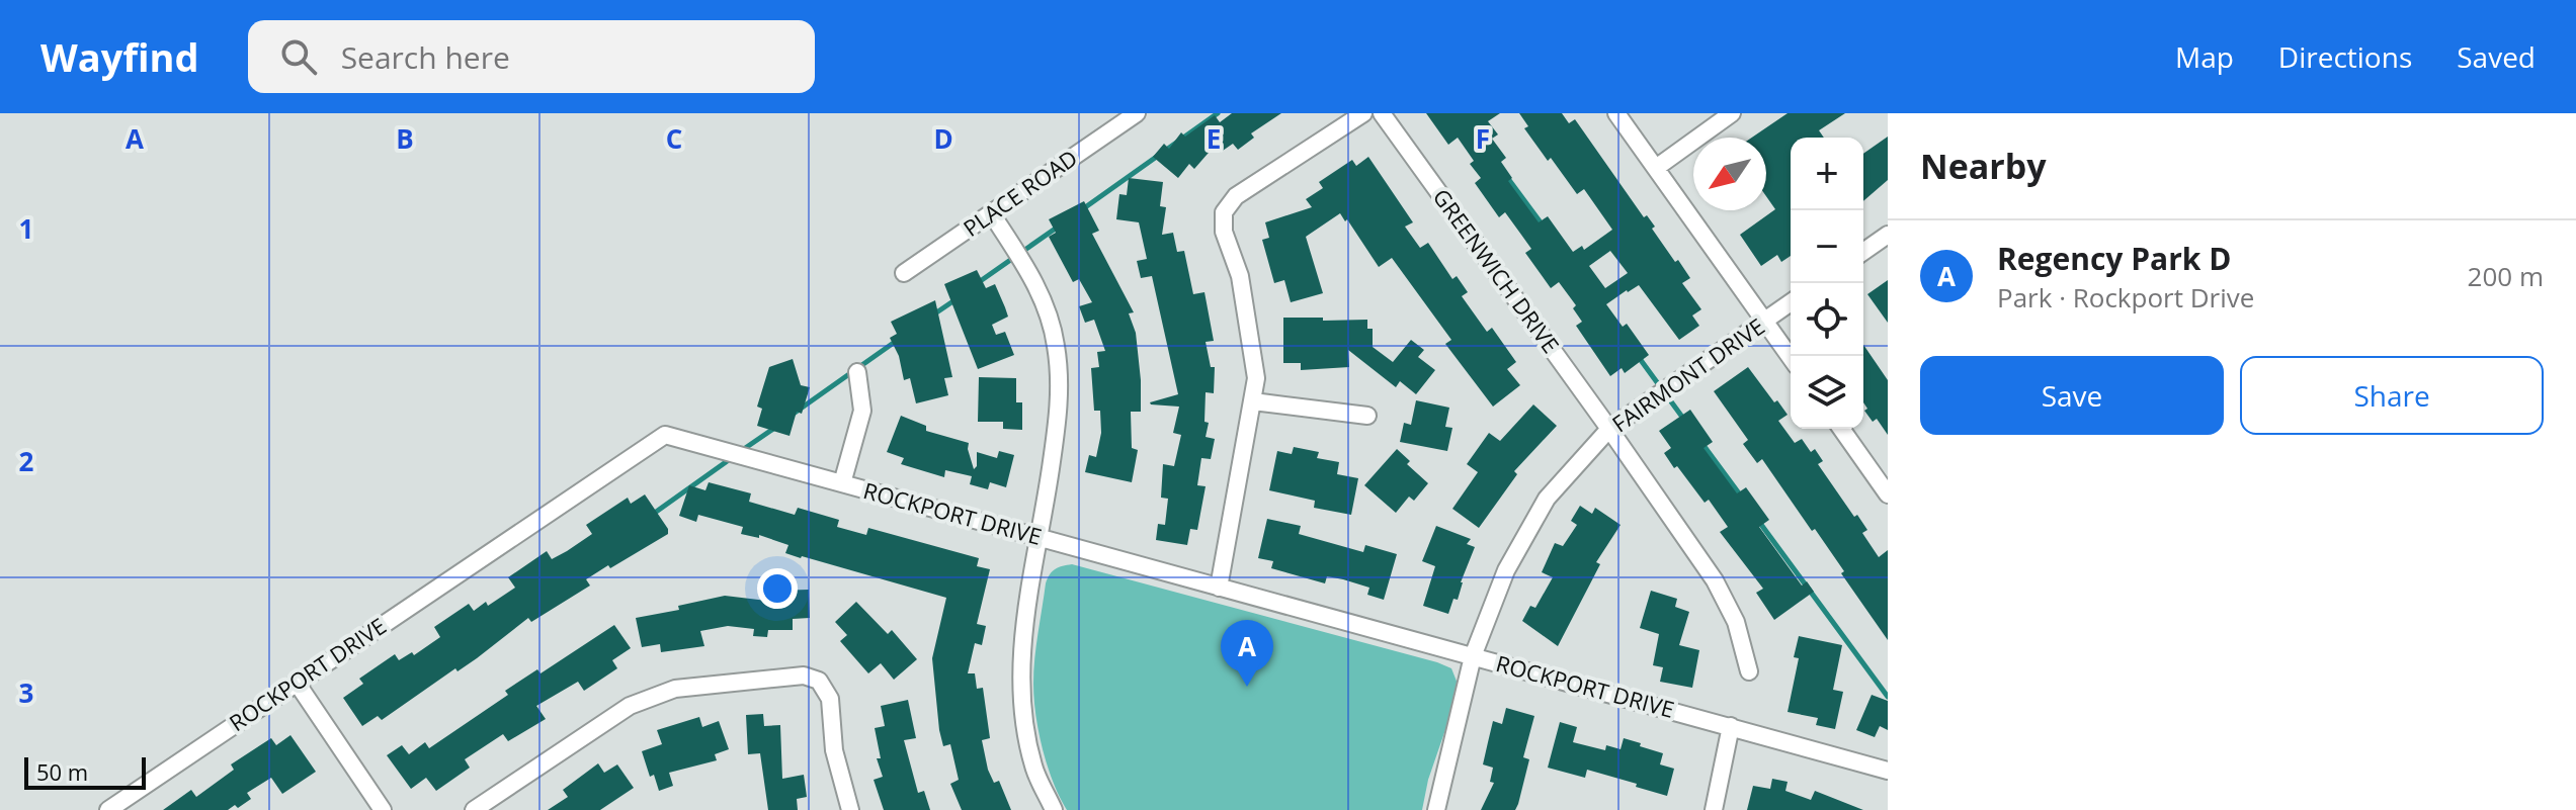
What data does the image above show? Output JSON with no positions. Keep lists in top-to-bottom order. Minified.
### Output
{"streets":{"street":["PLACE ROAD","GREENWICH DRIVE","FAIRMONT DRIVE","ROCKPORT DRIVE"]},"crossings":[["GREENWICH DRIVE","FAIRMONT DRIVE"],["FAIRMONT DRIVE","ROCKPORT DRIVE"]],"scale_bar":"50 m","north":"bottom left","page":{"header":"Wayfind","search":"Search here","nav":["Map","Directions","Saved"],"heading":"Nearby","map_buttons":["+","−"],"list":[{"mark":"A","name":"Regency Park D","note":"Park · Rockport Drive","value":"200 m"}],"buttons":["Save","Share"],"pins":"A","scale":"50 m"},"grid":{"columns":["A","B","C","D","E","F"],"rows":["1","2","3"]}}
